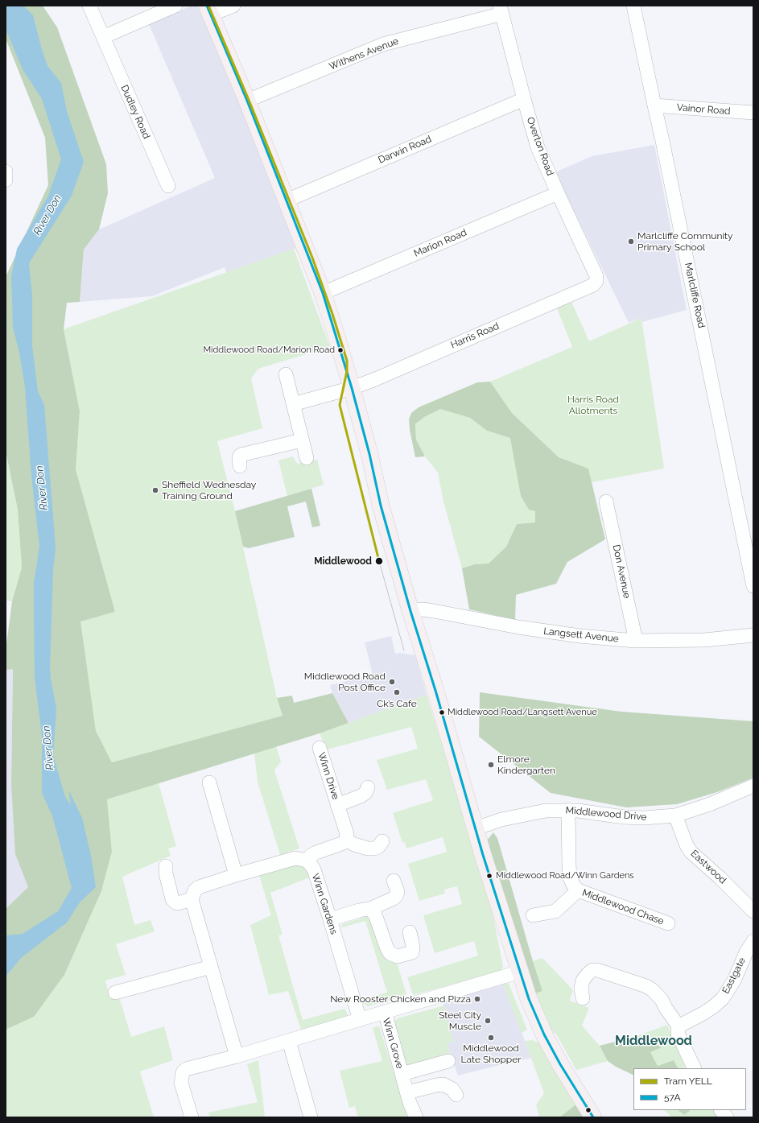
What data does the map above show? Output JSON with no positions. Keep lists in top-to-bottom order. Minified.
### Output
{"streets":{"street":["Withens Avenue","Vainor Road","Dudley Road","Overton Road","Darwin Road","Marion Road","Marlcliffe Road","Harris Road","Don Avenue","Langsett Avenue","Winn Drive","Middlewood Drive","Eastwood","Winn Gardens","Middlewood Chase","Eastgate","Winn Grove"]},"crossings":[["Withens Avenue","Overton Road"],["Vainor Road","Marlcliffe Road"],["Overton Road","Darwin Road"],["Overton Road","Marion Road"],["Overton Road","Harris Road"],["Don Avenue","Langsett Avenue"],["Middlewood Drive","Eastwood"],["Middlewood Drive","Middlewood Chase"]],"districts":["Middlewood"],"water":["River Don"],"parks":["Harris Road Allotments"],"places":["Marlcliffe Community Primary School","Middlewood Road/Marion Road","Sheffield Wednesday Training Ground","Middlewood","Middlewood Road Post Office","Ck’s Cafe","Middlewood Road/Langsett Avenue","Elmore Kindergarten","Middlewood Road/Winn Gardens","New Rooster Chicken and Pizza","Steel City Muscle","Middlewood Late Shopper"],"lines":["tram line YELL","transit line 57A"],"legend":["Tram YELL","57A"]}
